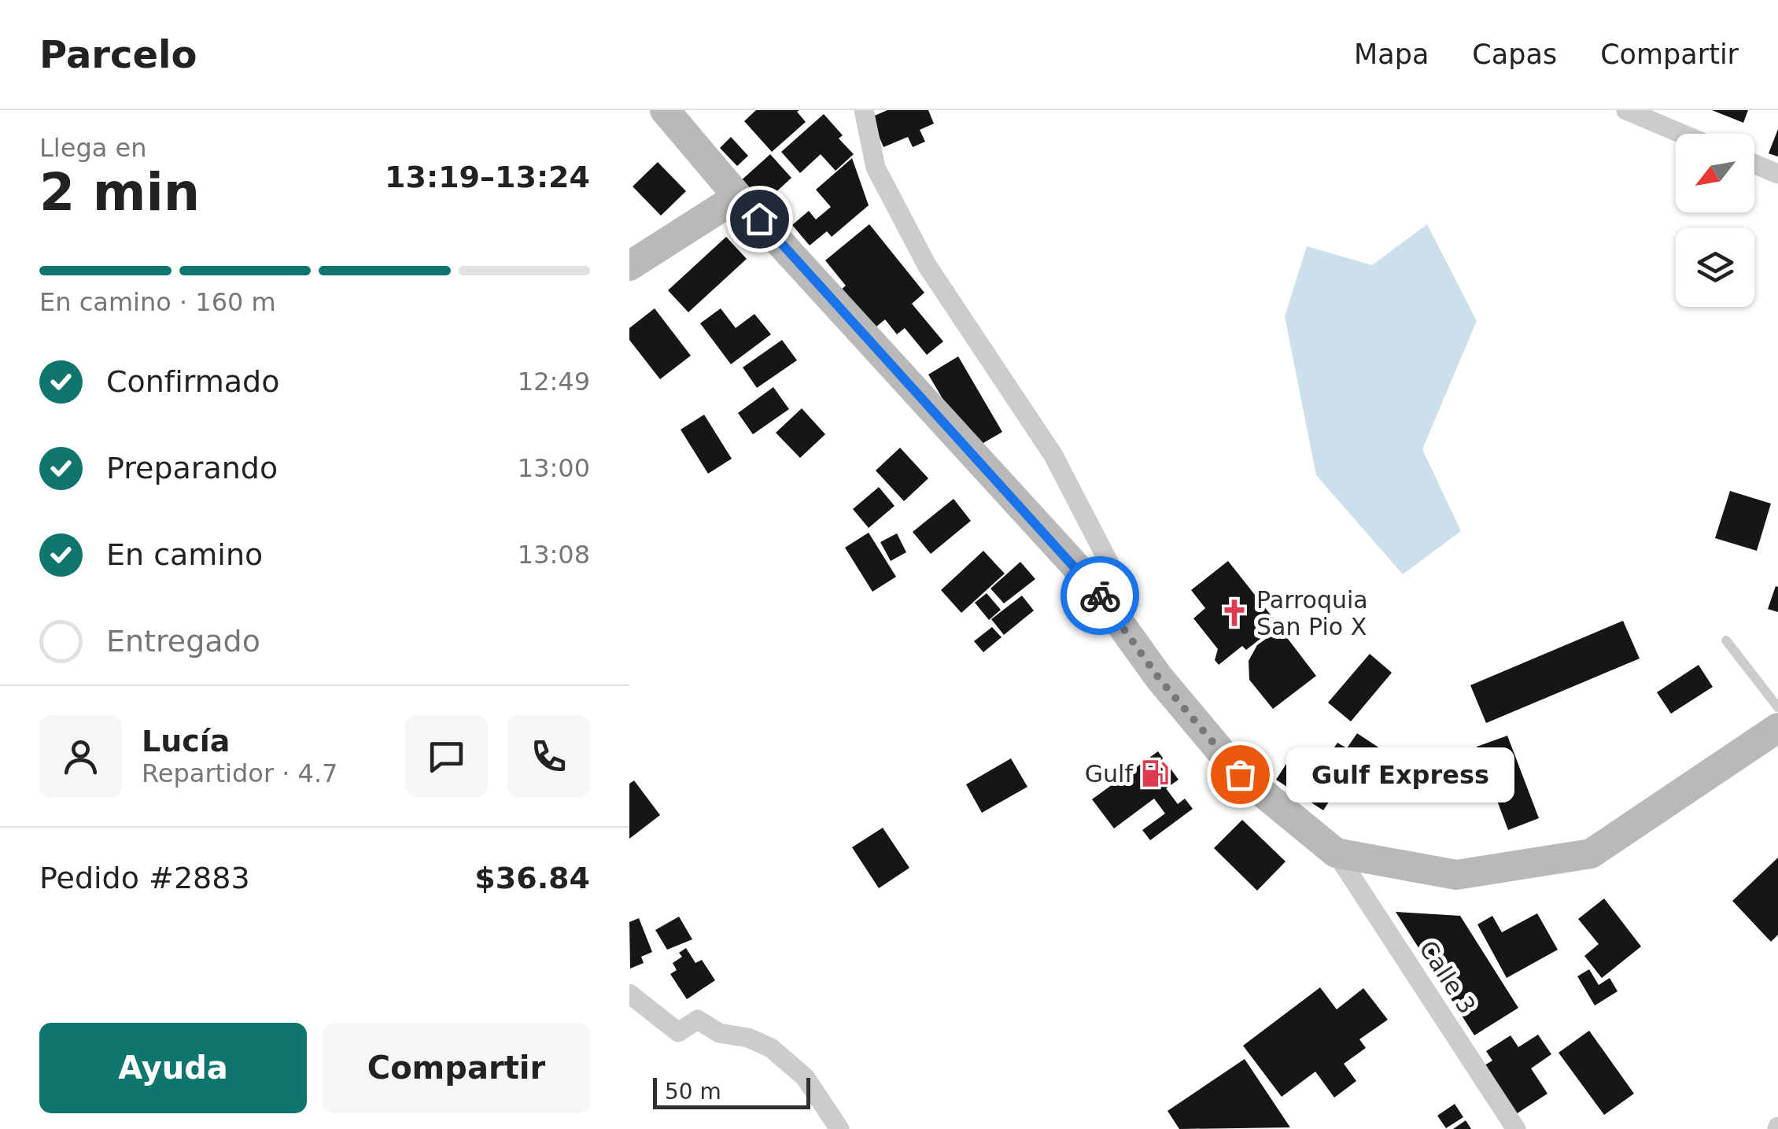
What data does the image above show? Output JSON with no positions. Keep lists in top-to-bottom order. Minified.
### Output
{"streets":{"street":["Calle 3"]},"places":{"church":["Parroquia San Pio X"],"fuel station":["Gulf"],"other":["Gulf Express"]},"scale_bar":"50 m","north":"bottom left","page":{"header":"Parcelo","nav":["Mapa","Capas","Compartir"],"heading":["2 min","Llega en","13:19–13:24"],"panel":["Lucía","Repartidor · 4.7","Pedido #2883","$36.84"],"bar":"En camino · 160 m","list":[["Confirmado","12:49"],["Preparando","13:00"],["En camino","13:08"],"Entregado"],"bubble":"Gulf Express","buttons":["Ayuda","Compartir"],"scale":"50 m"}}
